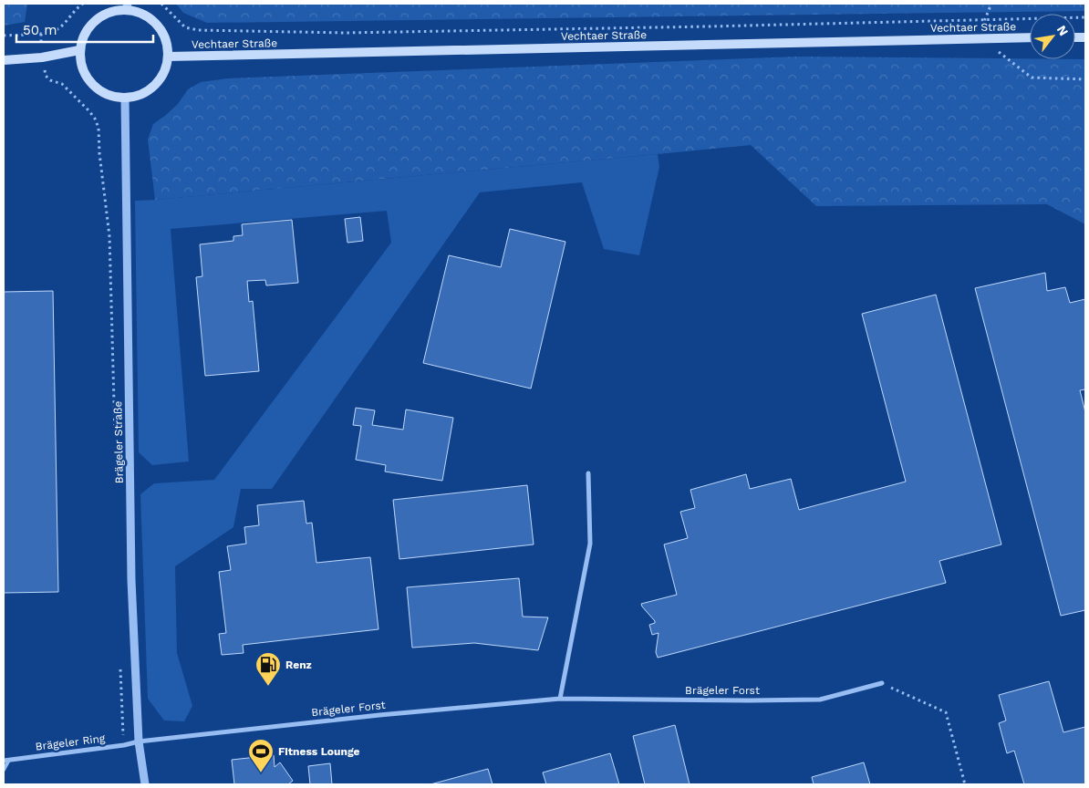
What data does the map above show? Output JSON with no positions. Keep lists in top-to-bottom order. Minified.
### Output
{"streets":{"main road":["Vechtaer Straße"],"street":["Brägeler Straße","Brägeler Forst","Brägeler Ring"]},"crossings":[["Vechtaer Straße","Brägeler Straße"],["Brägeler Straße","Brägeler Forst"],["Brägeler Straße","Brägeler Ring"],["Brägeler Forst","Brägeler Ring"]],"places":{"fuel station":["Renz"],"sports":["Fitness Lounge"]},"scale_bar":"50 m","north":"top right"}
